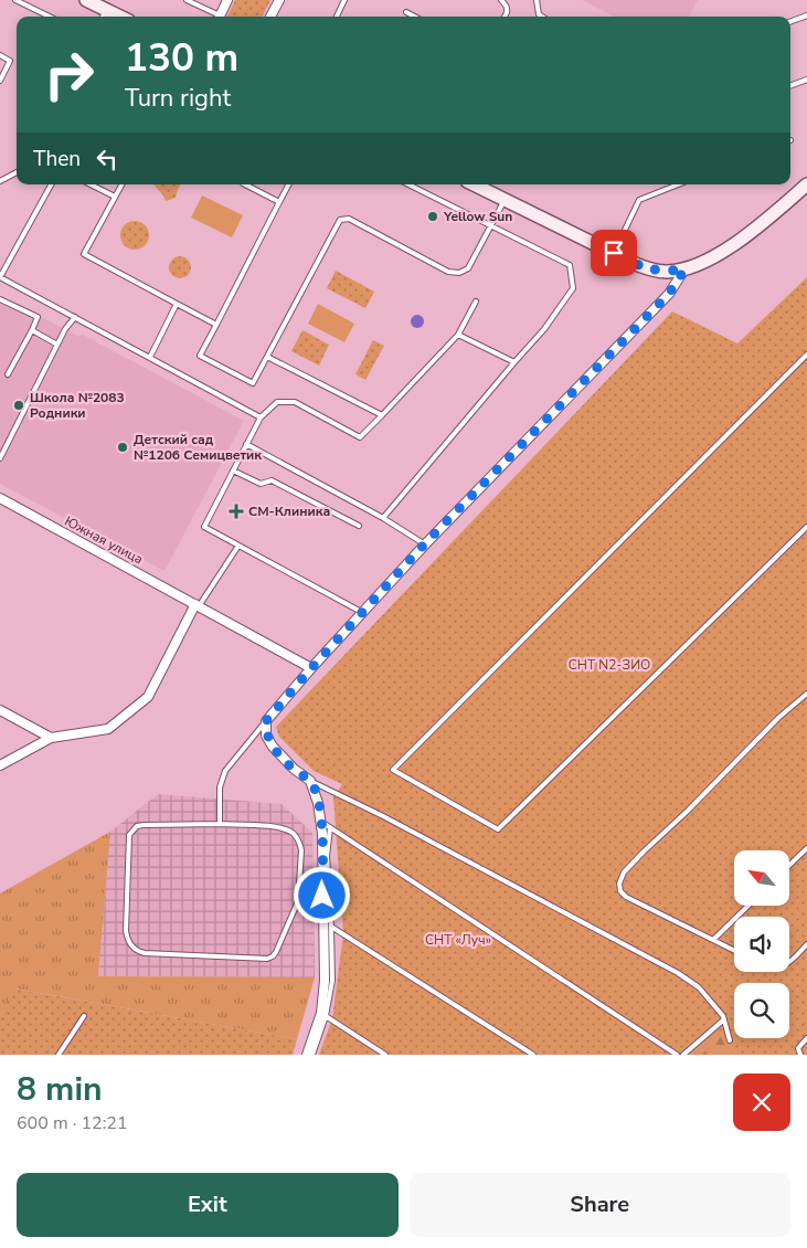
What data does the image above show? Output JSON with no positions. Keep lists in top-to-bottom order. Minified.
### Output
{"streets":{"street":["Южная улица"]},"parks":["СНТ N2-ЗИО","СНТ «Луч»"],"places":{"other":["Yellow Sun","Школа №2083 Родники","Детский сад №1206 Семицветик"],"health":["СМ-Клиника"]},"north":"top left","page":{"turn":["130 m","Turn right"],"then":"Then","heading":["8 min","600 m · 12:21"],"buttons":["Exit","Share"]}}
